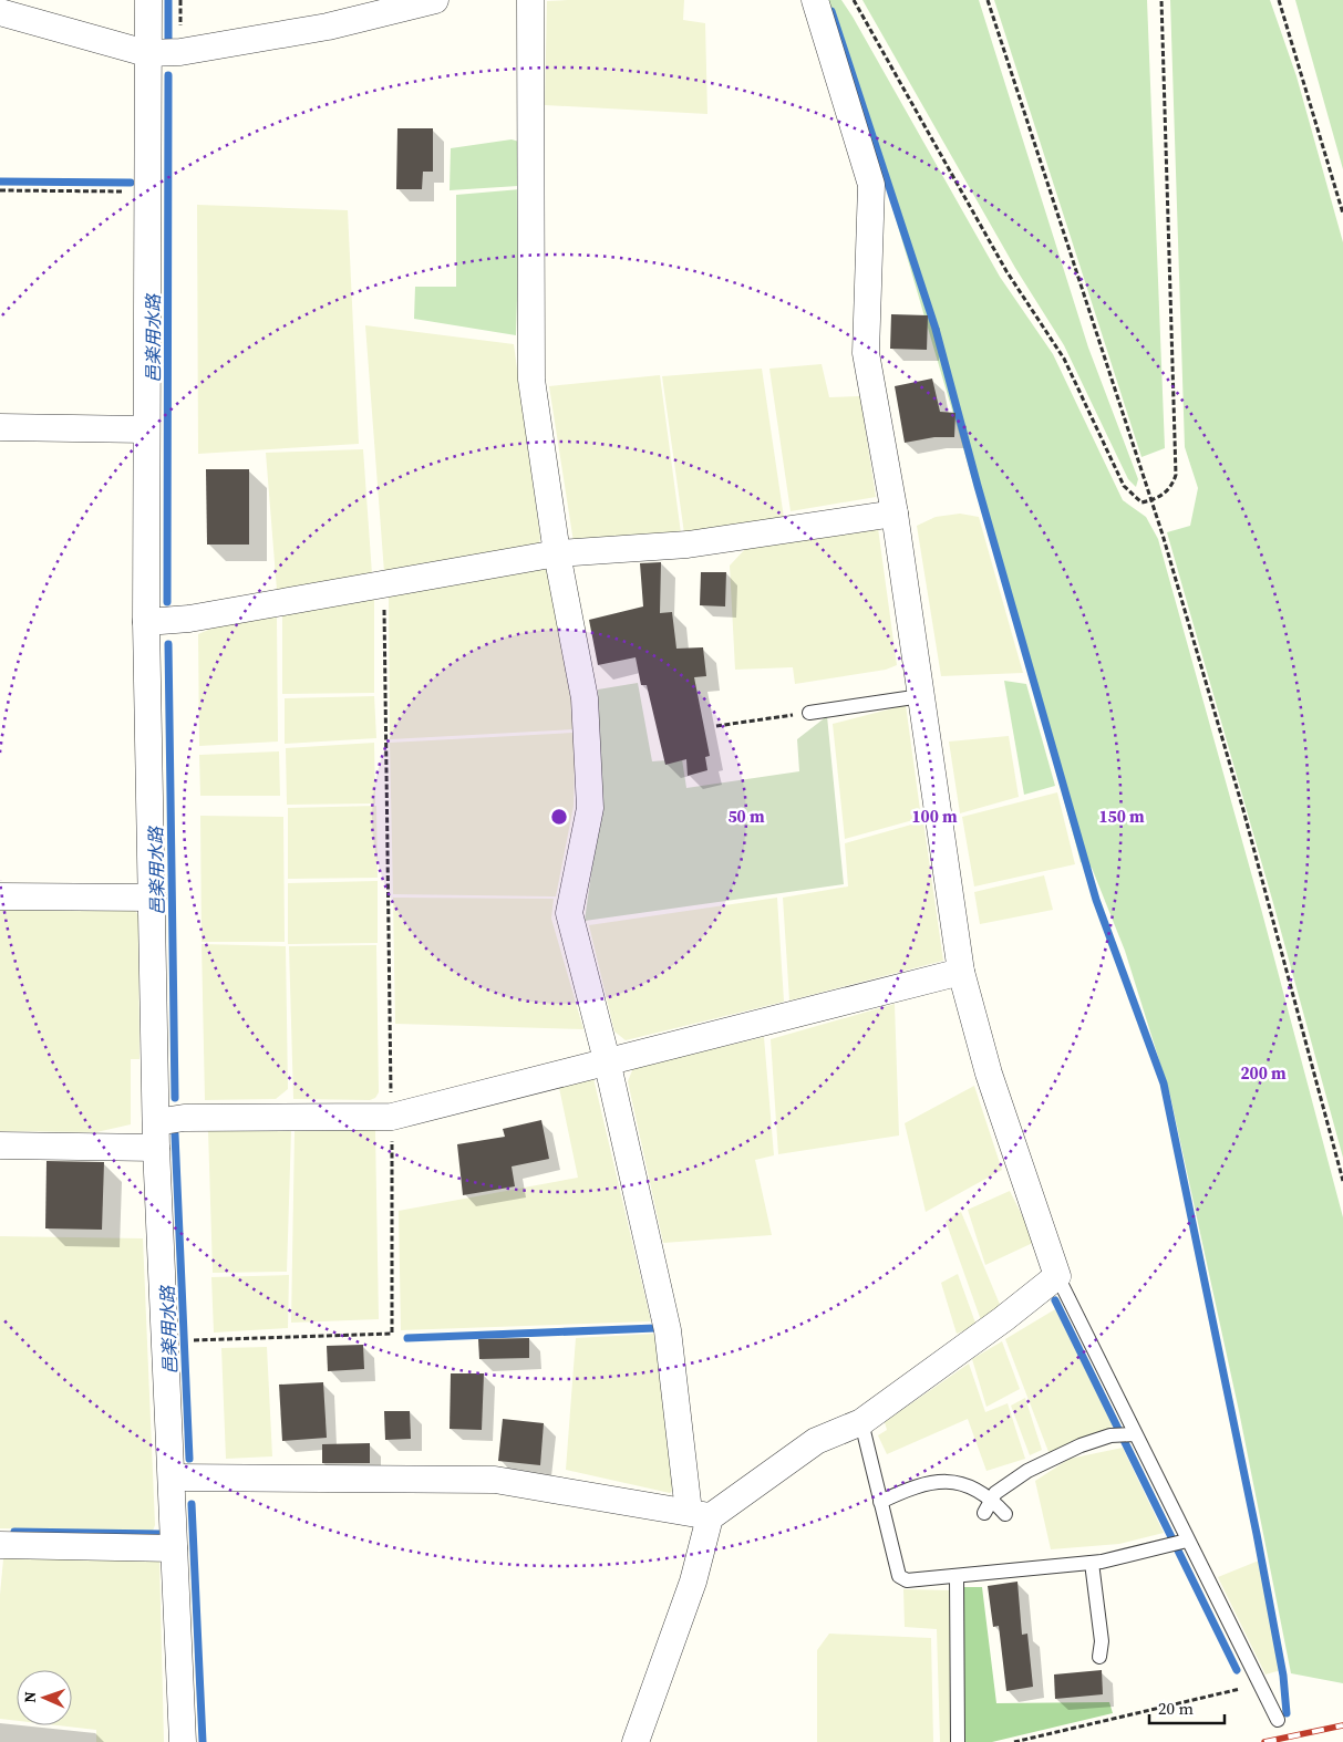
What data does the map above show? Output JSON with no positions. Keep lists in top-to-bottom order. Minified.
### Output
{"water":["邑楽用水路"],"scale_bar":"20 m","north":"left","rings":["50 m","100 m","150 m","200 m"]}
